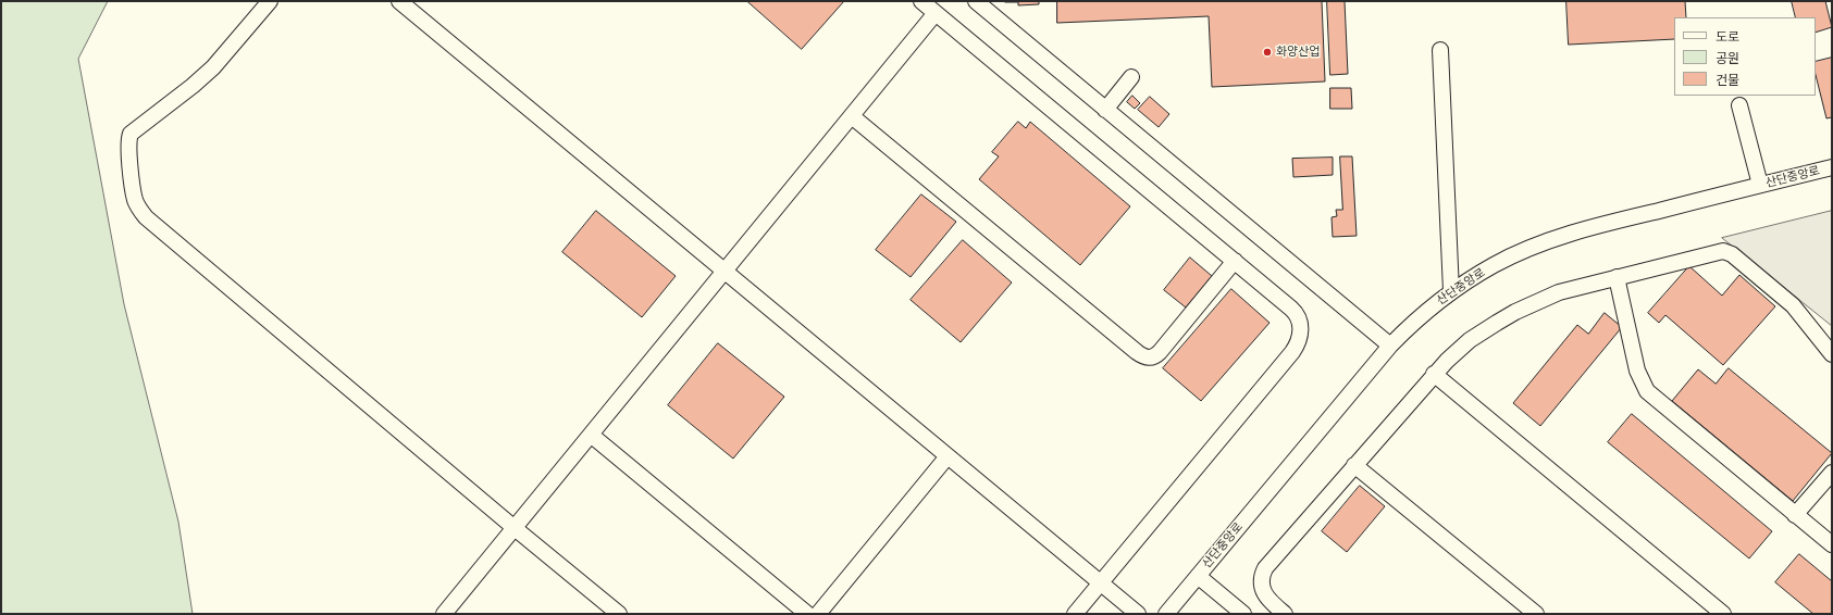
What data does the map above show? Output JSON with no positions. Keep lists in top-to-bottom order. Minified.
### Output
{"streets":{"street":["산단중앙로"]},"places":["화양산업"],"legend":["도로","공원","건물"]}
